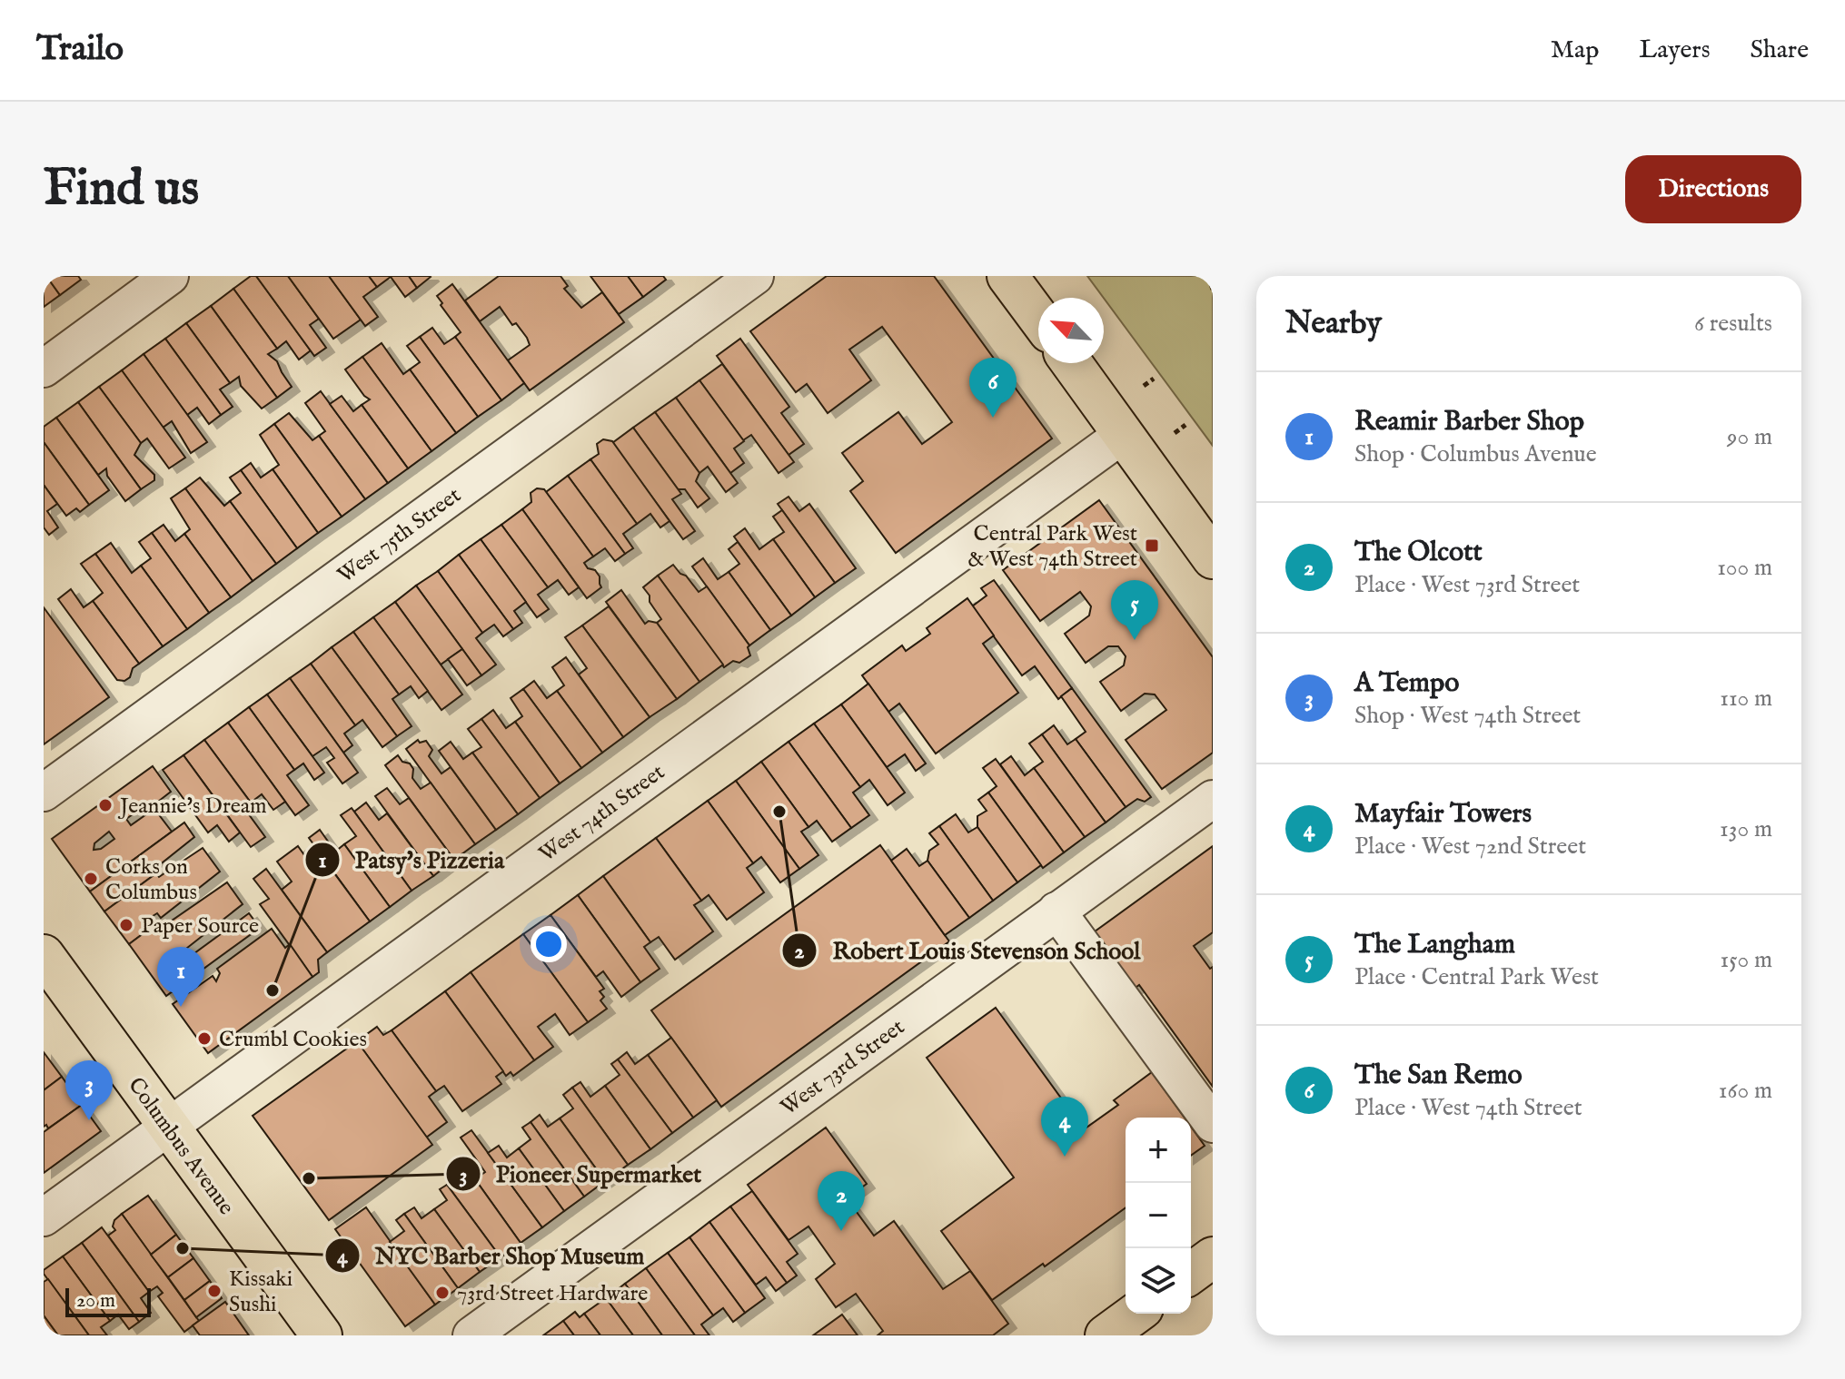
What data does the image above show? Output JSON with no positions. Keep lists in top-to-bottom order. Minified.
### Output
{"streets":{"main road":["Columbus Avenue"],"street":["West 75th Street","West 74th Street","West 73rd Street"]},"crossings":[["West 74th Street","Columbus Avenue"]],"places":{"transit":["Central Park West & West 74th Street"],"other":["Jeannie's Dream","Robert Louis Stevenson School","Corks on Columbus","Paper Source","Patsy's Pizzeria","Crumbl Cookies","Pioneer Supermarket","NYC Barber Shop Museum","Kissaki Sushi","73rd Street Hardware"]},"scale_bar":"20 m","north":"top left","page":{"header":"Trailo","nav":["Map","Layers","Share"],"buttons":"Directions","title":"Find us","heading":["Nearby","6 results"],"pins":["6","5","1","3","4","2"],"list":[{"mark":"1","name":"Reamir Barber Shop","note":"Shop · Columbus Avenue","value":"90 m"},{"mark":"2","name":"The Olcott","note":"Place · West 73rd Street","value":"100 m"},{"mark":"3","name":"A Tempo","note":"Shop · West 74th Street","value":"110 m"},{"mark":"4","name":"Mayfair Towers","note":"Place · West 72nd Street","value":"130 m"},{"mark":"5","name":"The Langham","note":"Place · Central Park West","value":"150 m"},{"mark":"6","name":"The San Remo","note":"Place · West 74th Street","value":"160 m"}],"map_buttons":["+","−"],"scale":"20 m"}}
